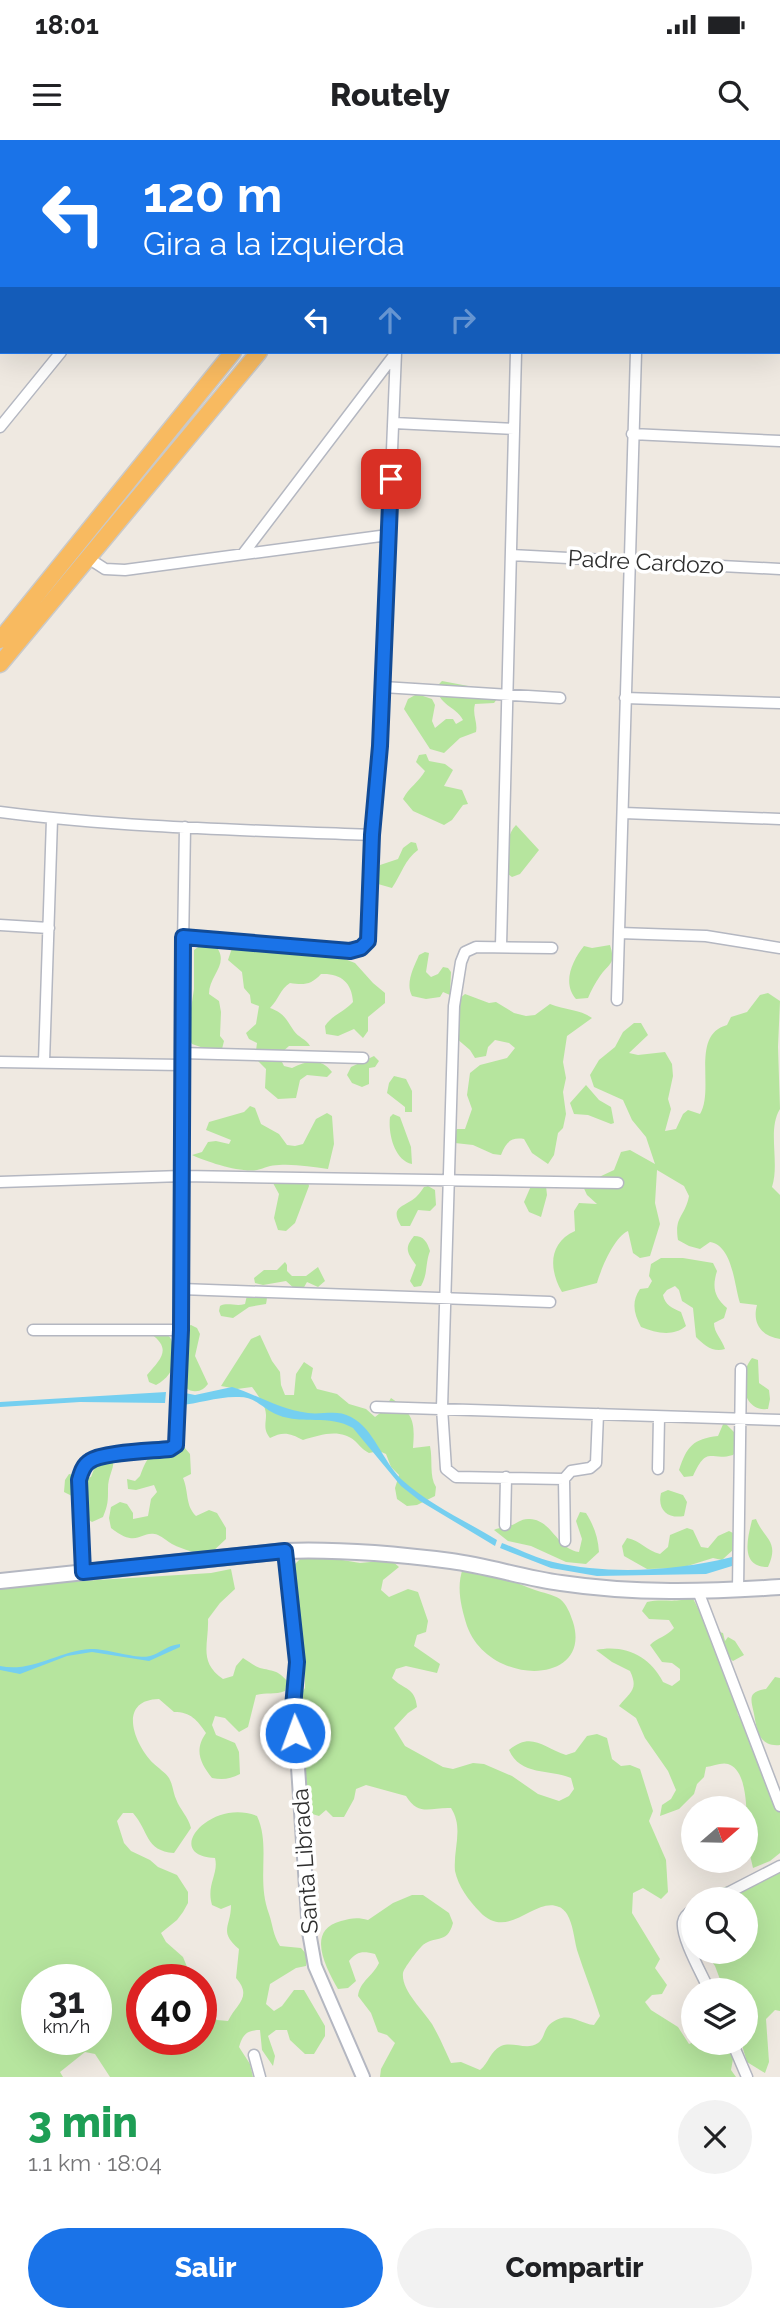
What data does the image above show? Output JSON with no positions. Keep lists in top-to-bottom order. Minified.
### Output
{"streets":{"street":["Padre Cardozo","Santa Librada"]},"north":"right","page":{"status":"18:01","header":"Routely","turn":["120 m","Gira a la izquierda"],"speed":"31 km/h","limit":"40","heading":["3 min","1.1 km · 18:04"],"buttons":["Salir","Compartir"]}}
